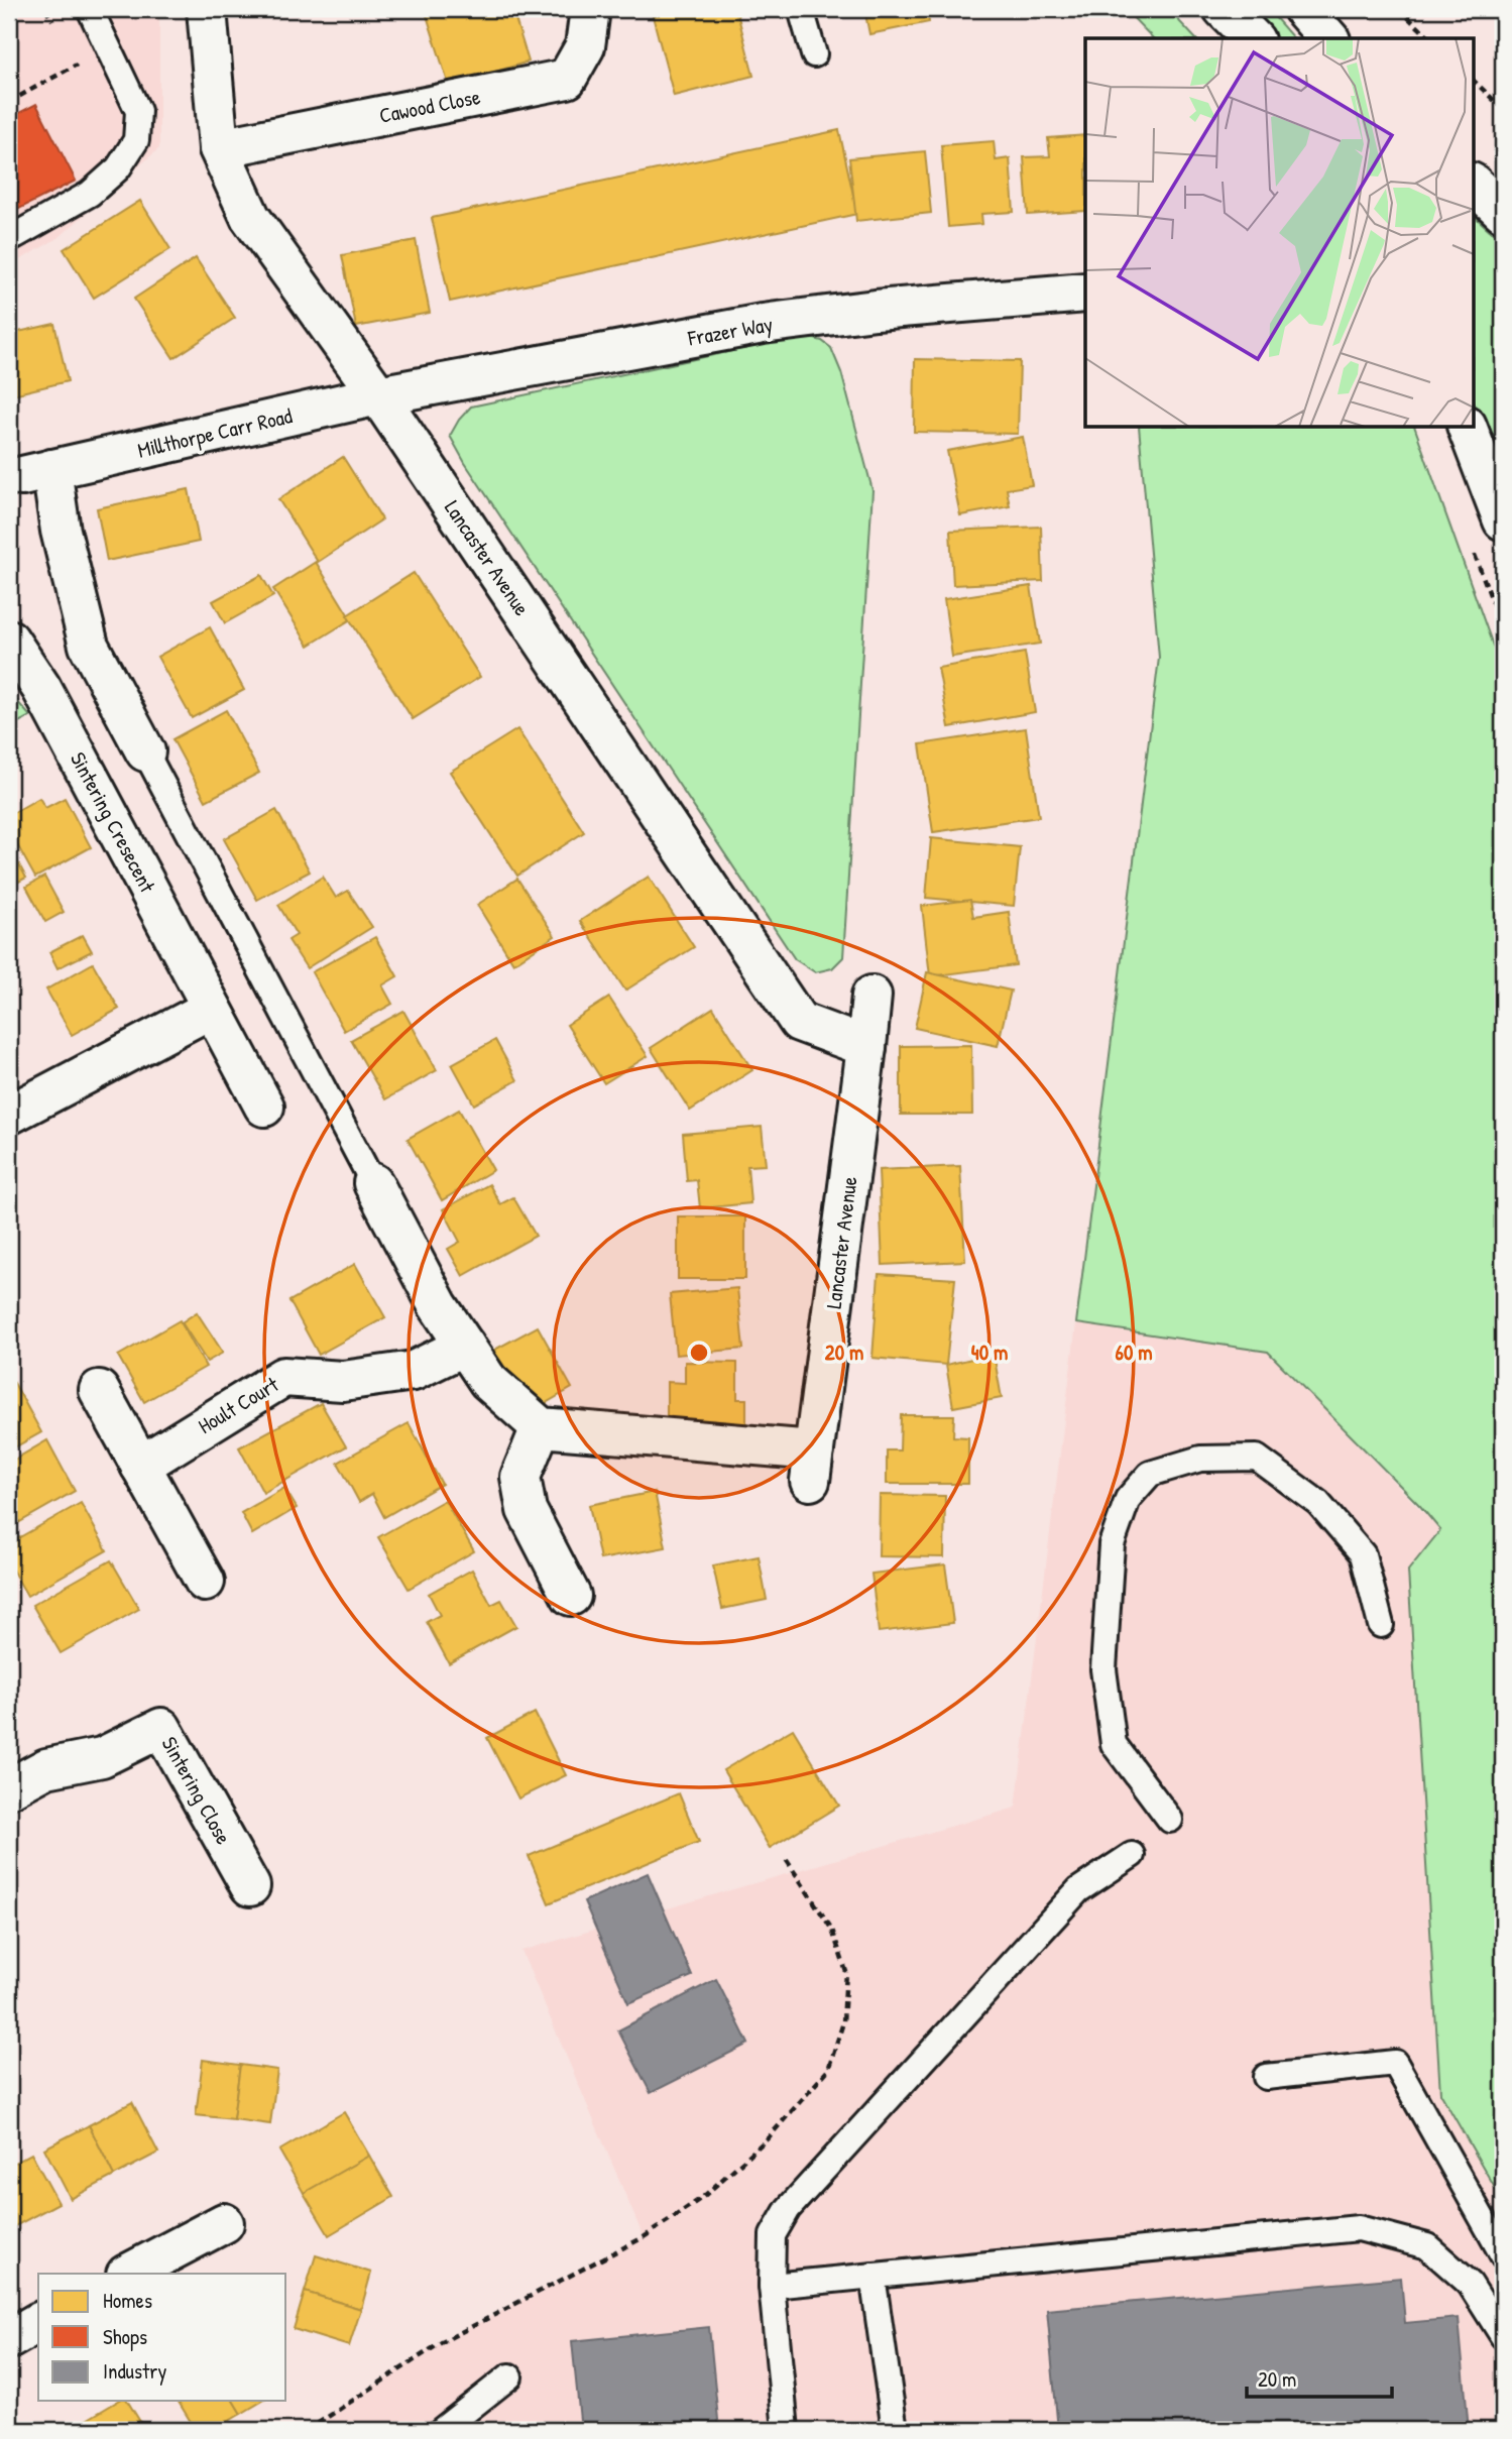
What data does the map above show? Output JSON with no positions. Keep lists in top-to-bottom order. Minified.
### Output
{"streets":{"main road":["Cawood Close","Frazer Way","Millthorpe Carr Road","Lancaster Avenue","Sintering Cresecent","Hoult Court","Sintering Close"]},"crossings":[["Cawood Close","Lancaster Avenue"],["Frazer Way","Millthorpe Carr Road"],["Frazer Way","Lancaster Avenue"],["Millthorpe Carr Road","Lancaster Avenue"]],"legend":["Homes","Shops","Industry"],"scale_bar":"20 m","rings":["20 m","40 m","60 m"]}
